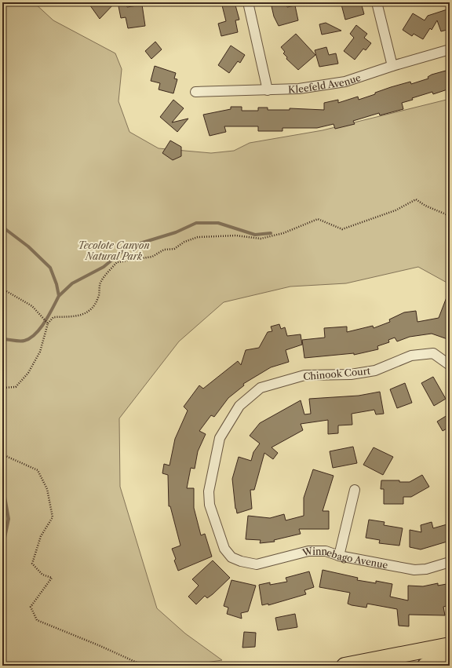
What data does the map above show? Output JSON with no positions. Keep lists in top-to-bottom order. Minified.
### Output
{"streets":{"street":["Kleefeld Avenue","Chinook Court","Winnebago Avenue"]},"crossings":[["Chinook Court","Winnebago Avenue"]],"parks":["Tecolote Canyon Natural Park"]}
